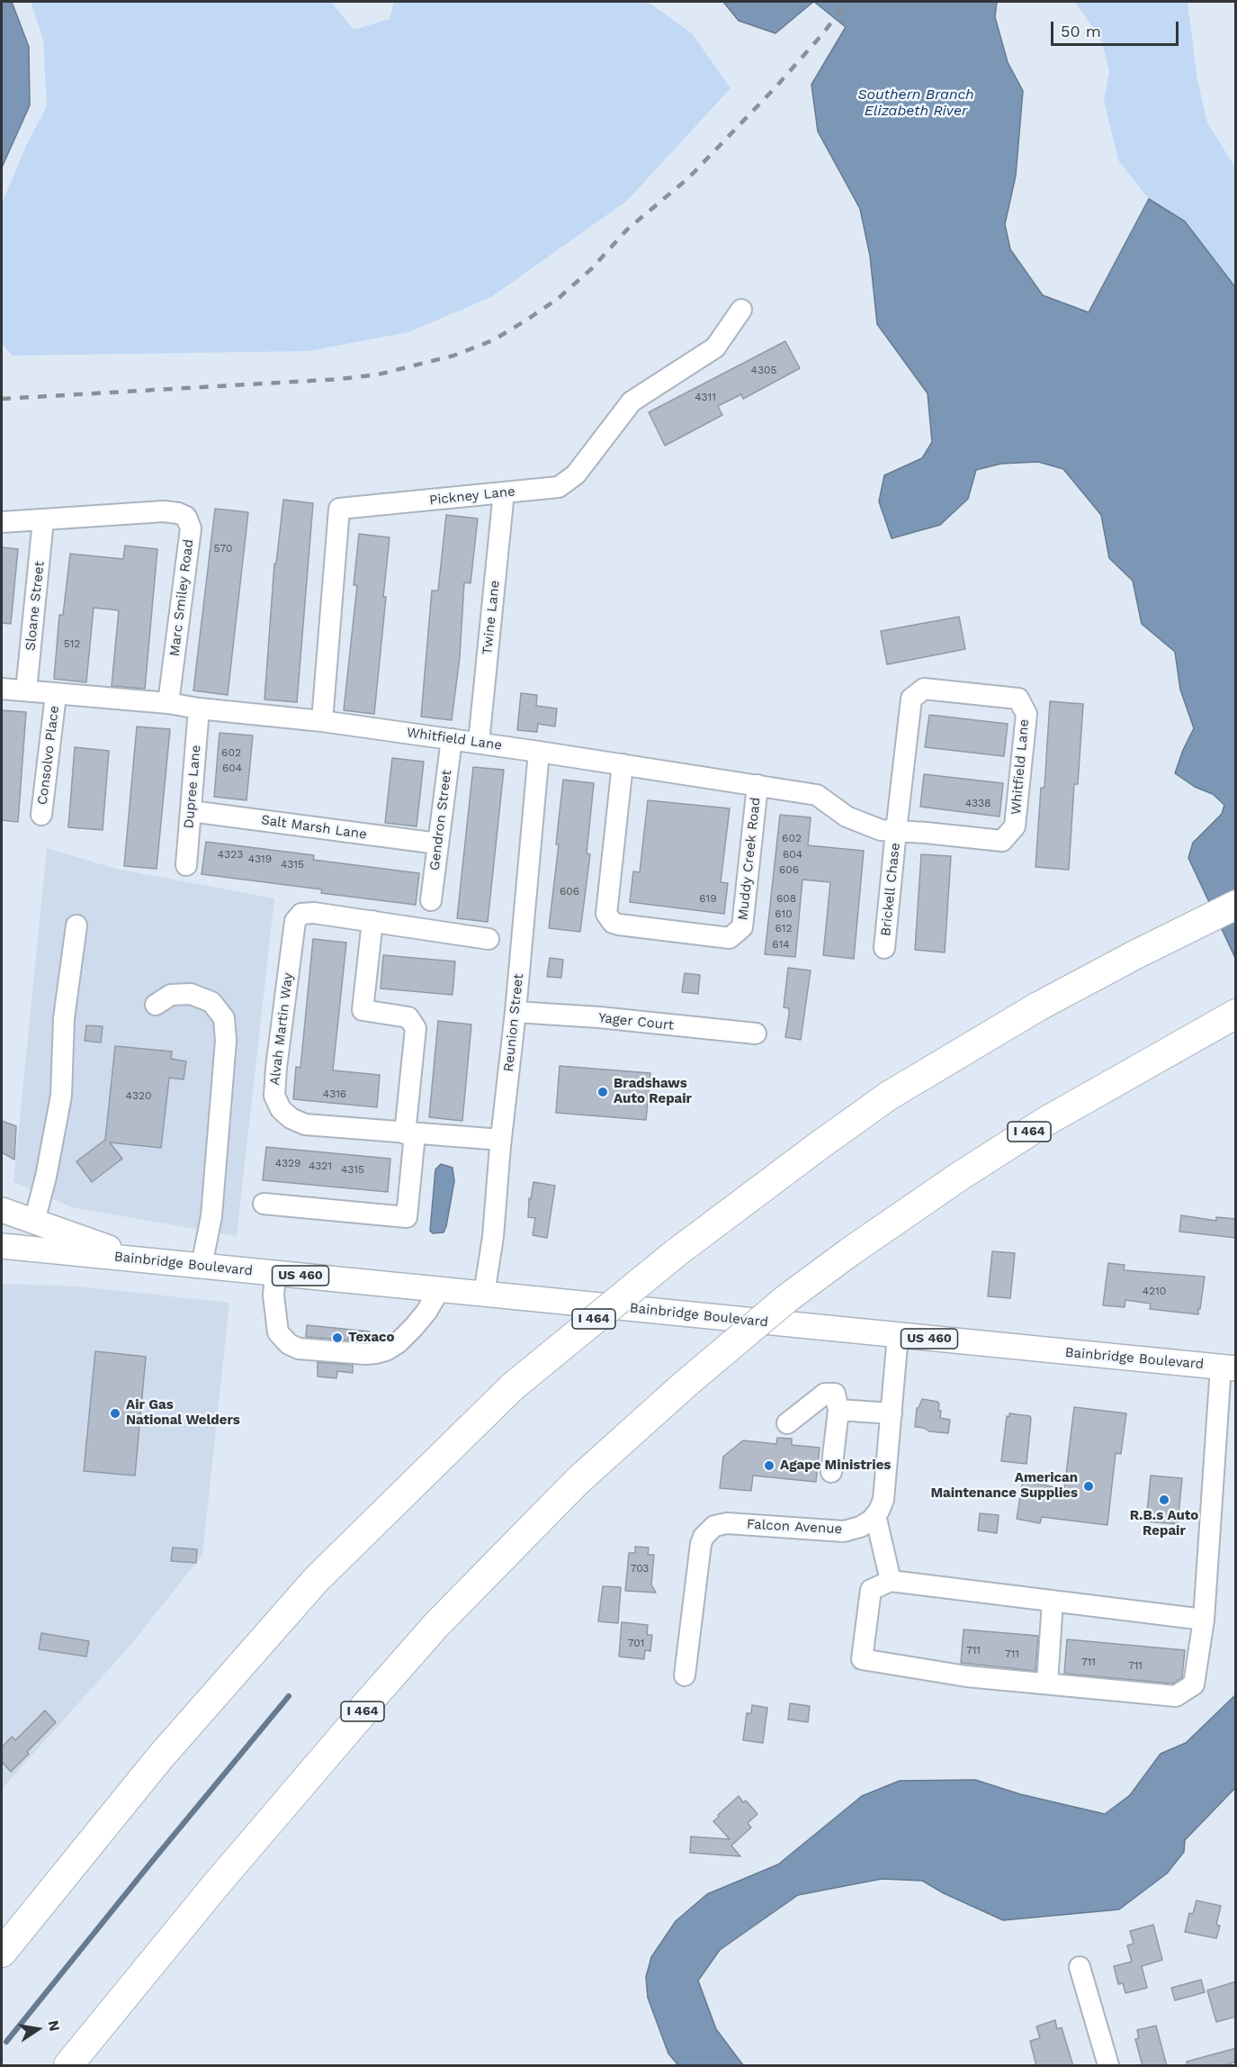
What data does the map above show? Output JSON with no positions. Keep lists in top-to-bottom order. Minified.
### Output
{"streets":{"highway":["I 464"],"main road":["Bainbridge Boulevard","US 460"],"street":["Pickney Lane","Marc Smiley Road","Sloane Street","Twine Lane","Whitfield Lane","Consolvo Place","Dupree Lane","Gendron Street","Salt Marsh Lane","Muddy Creek Road","Brickell Chase","Yager Court","Reunion Street","Alvah Martin Way","Falcon Avenue"]},"crossings":[["Pickney Lane","Twine Lane"],["Pickney Lane","Whitfield Lane"],["Marc Smiley Road","Sloane Street"],["Marc Smiley Road","Whitfield Lane"],["Sloane Street","Whitfield Lane"],["Twine Lane","Whitfield Lane"],["Whitfield Lane","Consolvo Place"],["Whitfield Lane","Dupree Lane"],["Whitfield Lane","Gendron Street"],["Whitfield Lane","Muddy Creek Road"],["Whitfield Lane","Brickell Chase"],["Whitfield Lane","Reunion Street"],["Dupree Lane","Salt Marsh Lane"],["Gendron Street","Salt Marsh Lane"],["Yager Court","Reunion Street"],["Reunion Street","Alvah Martin Way"],["Reunion Street","Bainbridge Boulevard"],["Bainbridge Boulevard","US 460"]],"water":["Southern Branch Elizabeth River"],"places":["Bradshaws Auto Repair","Texaco","Air Gas National Welders","Agape Ministries","American Maintenance Supplies","R.B.s Auto Repair"],"house_numbers":["4305","4311","570","512","602","604","4338","602","4323","604","4319","4315","606","606","619","608","610","612","614","4316","4320","4329","4321","4315","4210","703","701","711","711","711","711"],"scale_bar":"50 m","north":"right"}
